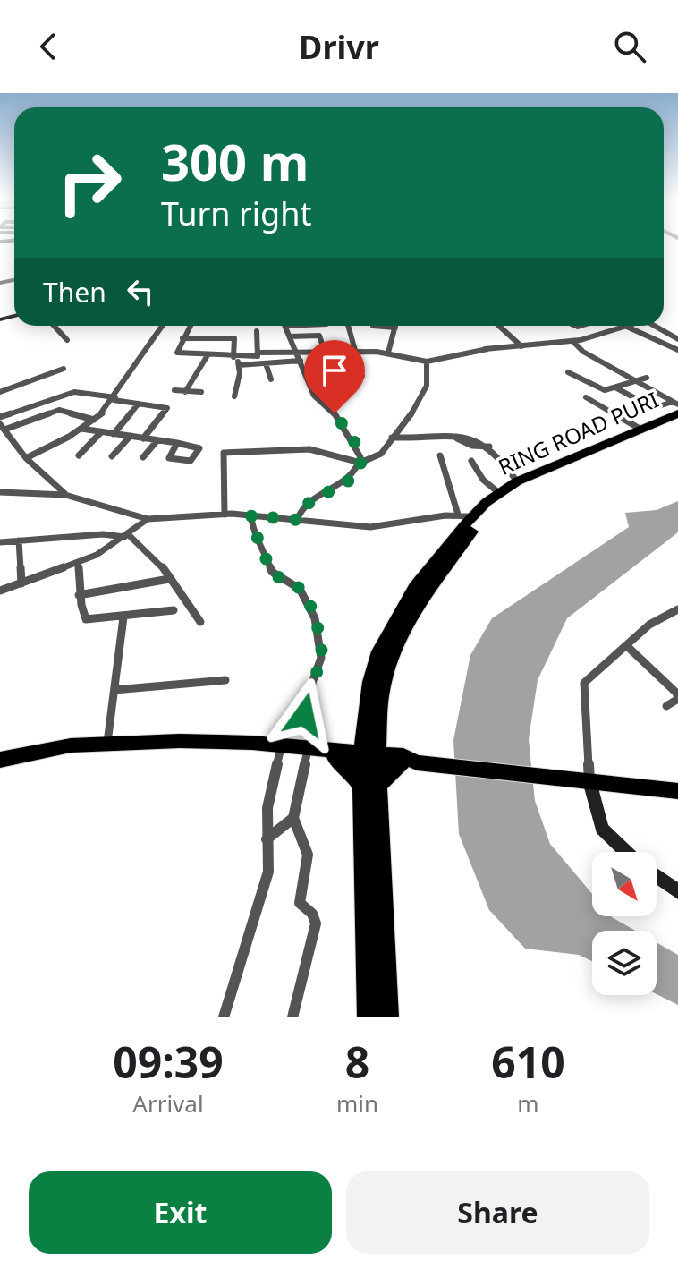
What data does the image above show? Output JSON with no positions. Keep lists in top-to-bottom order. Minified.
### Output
{"streets":{"highway":["RING ROAD PURI"]},"north":"bottom right","page":{"header":"Drivr","turn":["300 m","Turn right"],"then":"Then","eta":["09:39","Arrival","8","min","610","m"],"buttons":["Exit","Share"]}}
